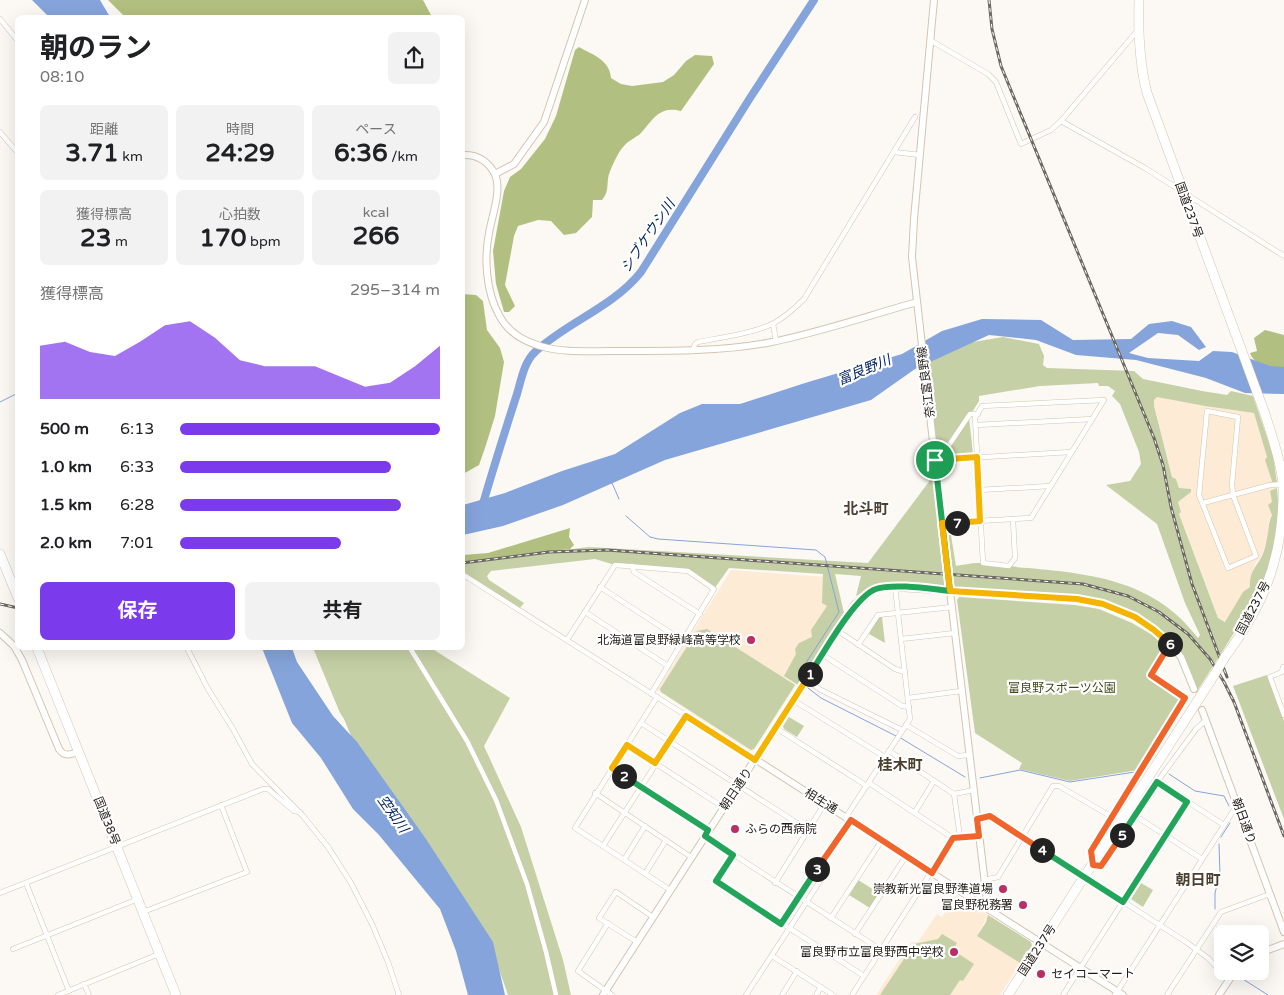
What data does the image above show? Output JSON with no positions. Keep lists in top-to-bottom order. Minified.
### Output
{"streets":{"highway":["国道237号","国道38号"],"street":["奈江富良野線","朝日通り","相生通"]},"crossings":[["奈江富良野線","朝日通り"],["奈江富良野線","相生通"],["朝日通り","相生通"]],"districts":["北斗町","桂木町","朝日町"],"water":["シブケウシ川","富良野川","空知川"],"parks":["富良野スポーツ公園"],"places":["北海道富良野緑峰高等学校","ふらの西病院","崇教新光富良野準道場","富良野税務署","富良野市立富良野西中学校","セイコーマート"],"page":{"heading":["朝のラン","08:10"],"stats":[["距離","3.71 km"],["時間","24:29"],["ペース","6:36 /km"],["獲得標高","23 m"],["心拍数","170 bpm"],["kcal","266"]],"chart":["獲得標高","295–314 m"],"list":[{"name":"500 m","note":"6:13"},{"name":"1.0 km","note":"6:33"},{"name":"1.5 km","note":"6:28"},{"name":"2.0 km","note":"7:01"}],"pins":["7","6","1","2","5","4","3"],"buttons":["保存","共有"]}}
